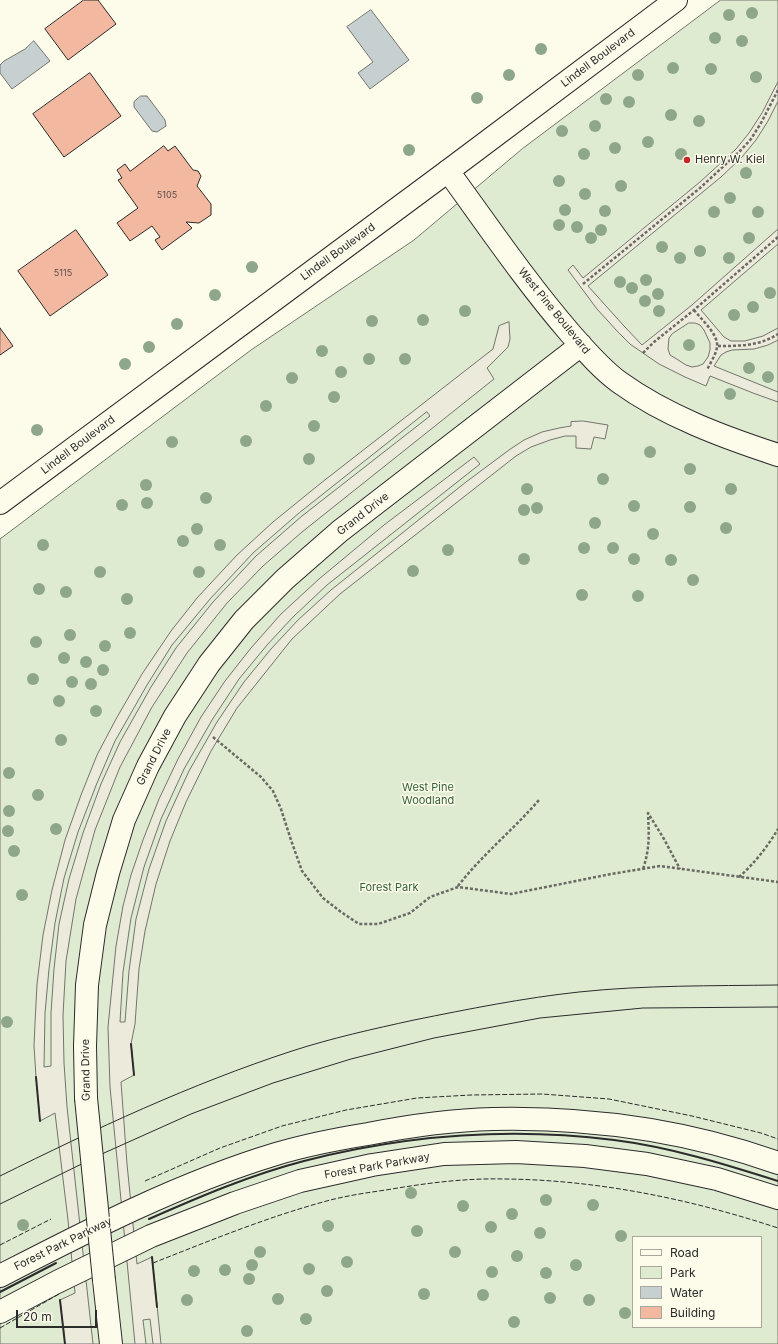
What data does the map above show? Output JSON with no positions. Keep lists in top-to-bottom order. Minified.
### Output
{"streets":{"main road":["Lindell Boulevard","West Pine Boulevard","Grand Drive","Forest Park Parkway"]},"crossings":[["Lindell Boulevard","West Pine Boulevard"],["West Pine Boulevard","Grand Drive"]],"parks":["West Pine Woodland","Forest Park"],"places":["Henry W. Kiel"],"house_numbers":["5105","5115"],"legend":["Road","Park","Water","Building"],"scale_bar":"20 m"}
